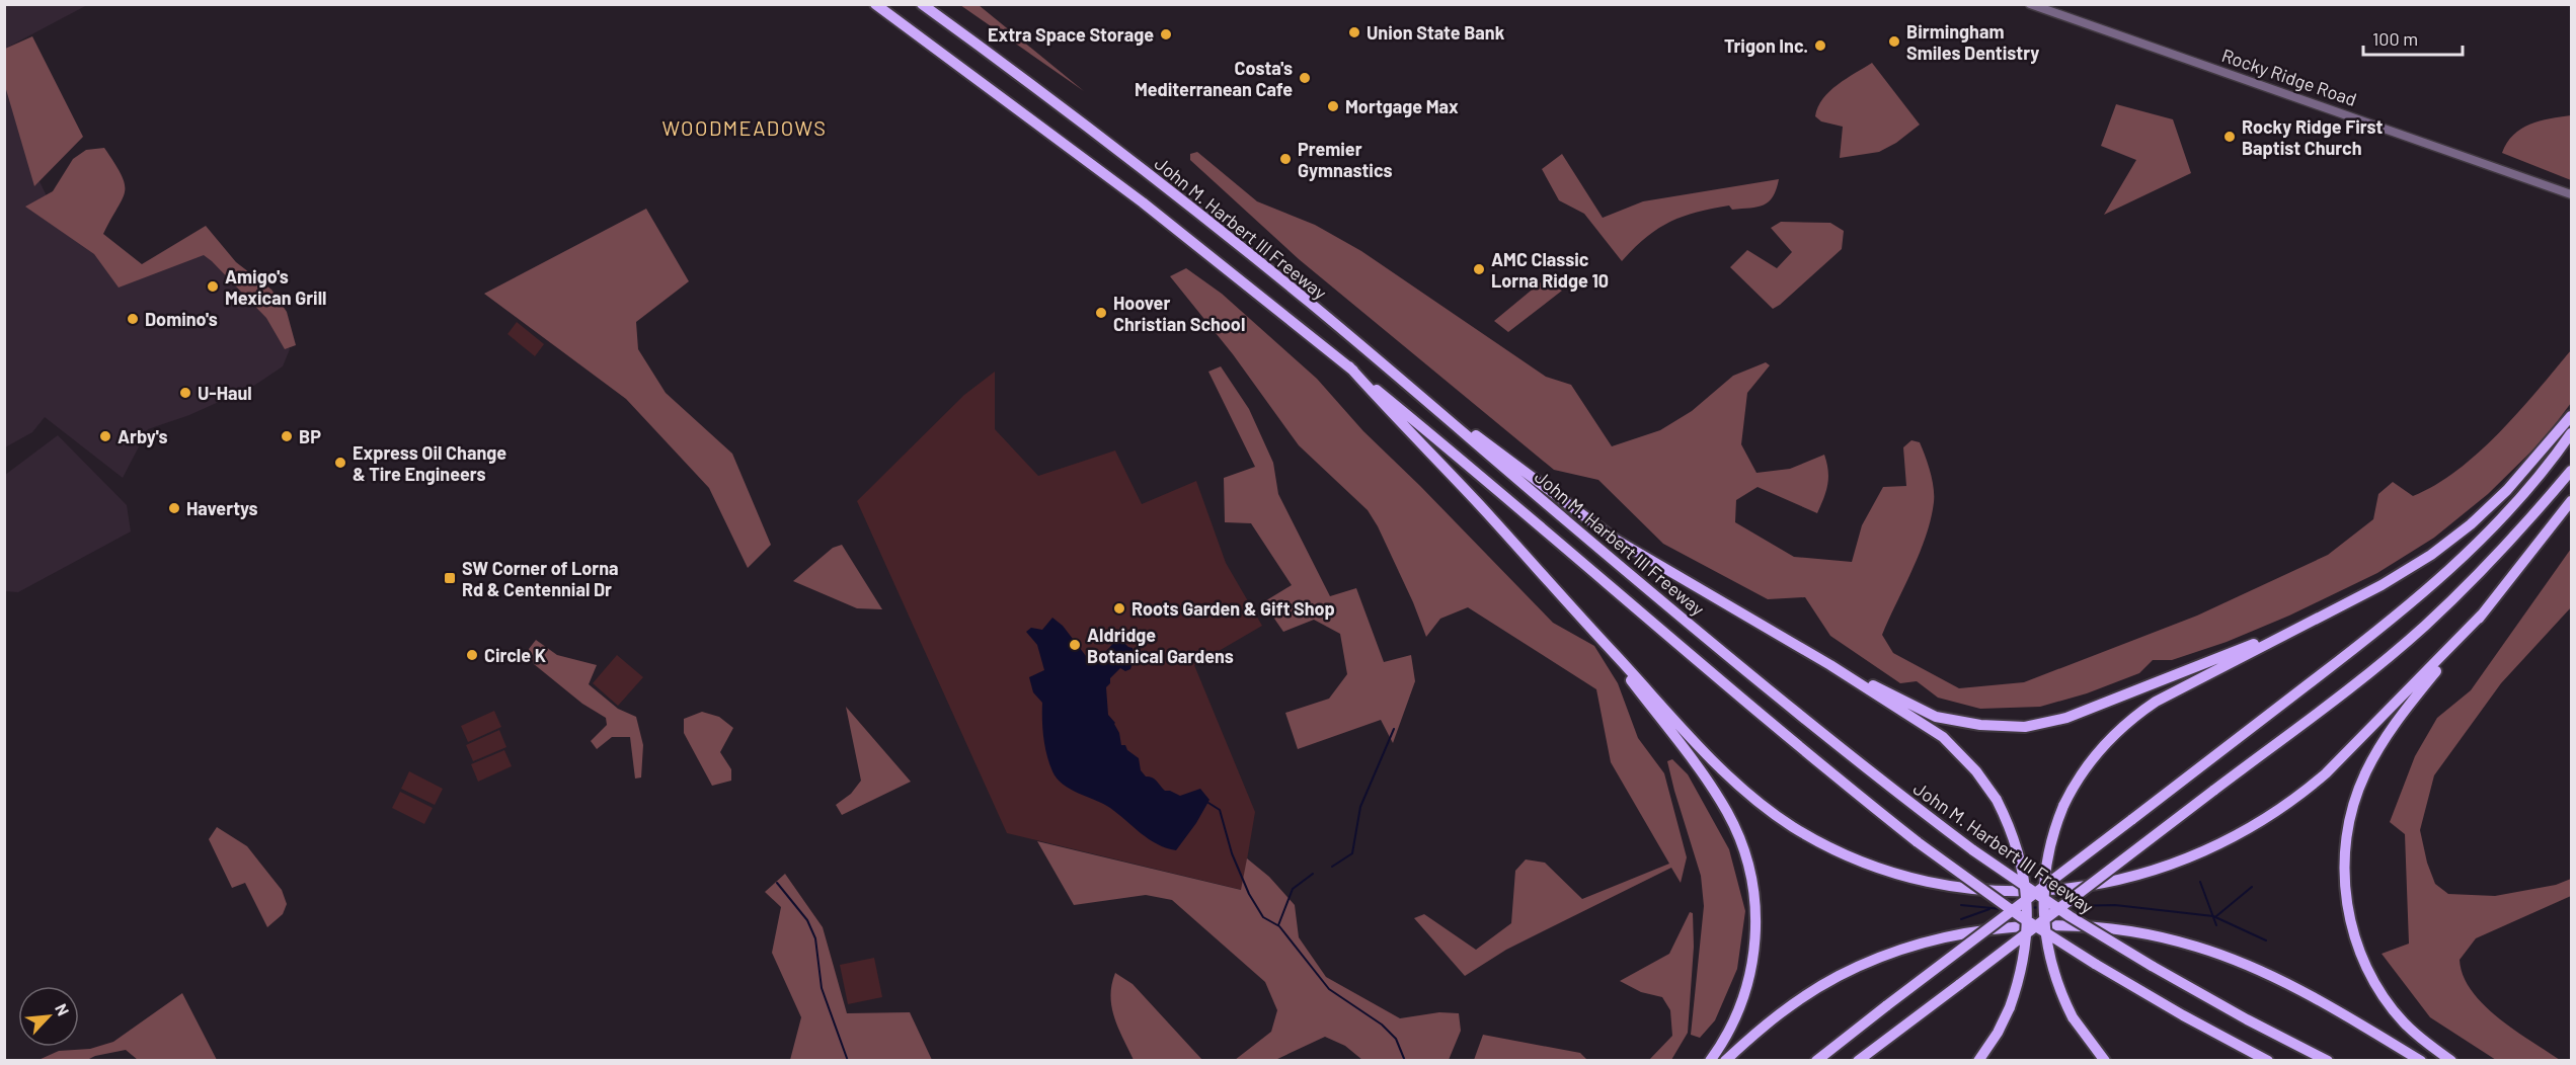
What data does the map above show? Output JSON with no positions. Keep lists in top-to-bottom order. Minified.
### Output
{"streets":{"highway":["John M. Harbert III Freeway"],"main road":["Rocky Ridge Road"]},"districts":["WOODMEADOWS"],"places":{"other":["Union State Bank","Extra Space Storage","Birmingham Smiles Dentistry","Trigon Inc.","Costa's Mediterranean Cafe","Mortgage Max","Rocky Ridge First Baptist Church","Premier Gymnastics","AMC Classic Lorna Ridge 10","Amigo's Mexican Grill","Hoover Christian School","Domino's","U-Haul","Arby's","BP","Express Oil Change & Tire Engineers","Havertys","Roots Garden & Gift Shop","Aldridge Botanical Gardens","Circle K"],"transit":["SW Corner of Lorna Rd & Centennial Dr"]},"scale_bar":"100 m","north":"top right"}
